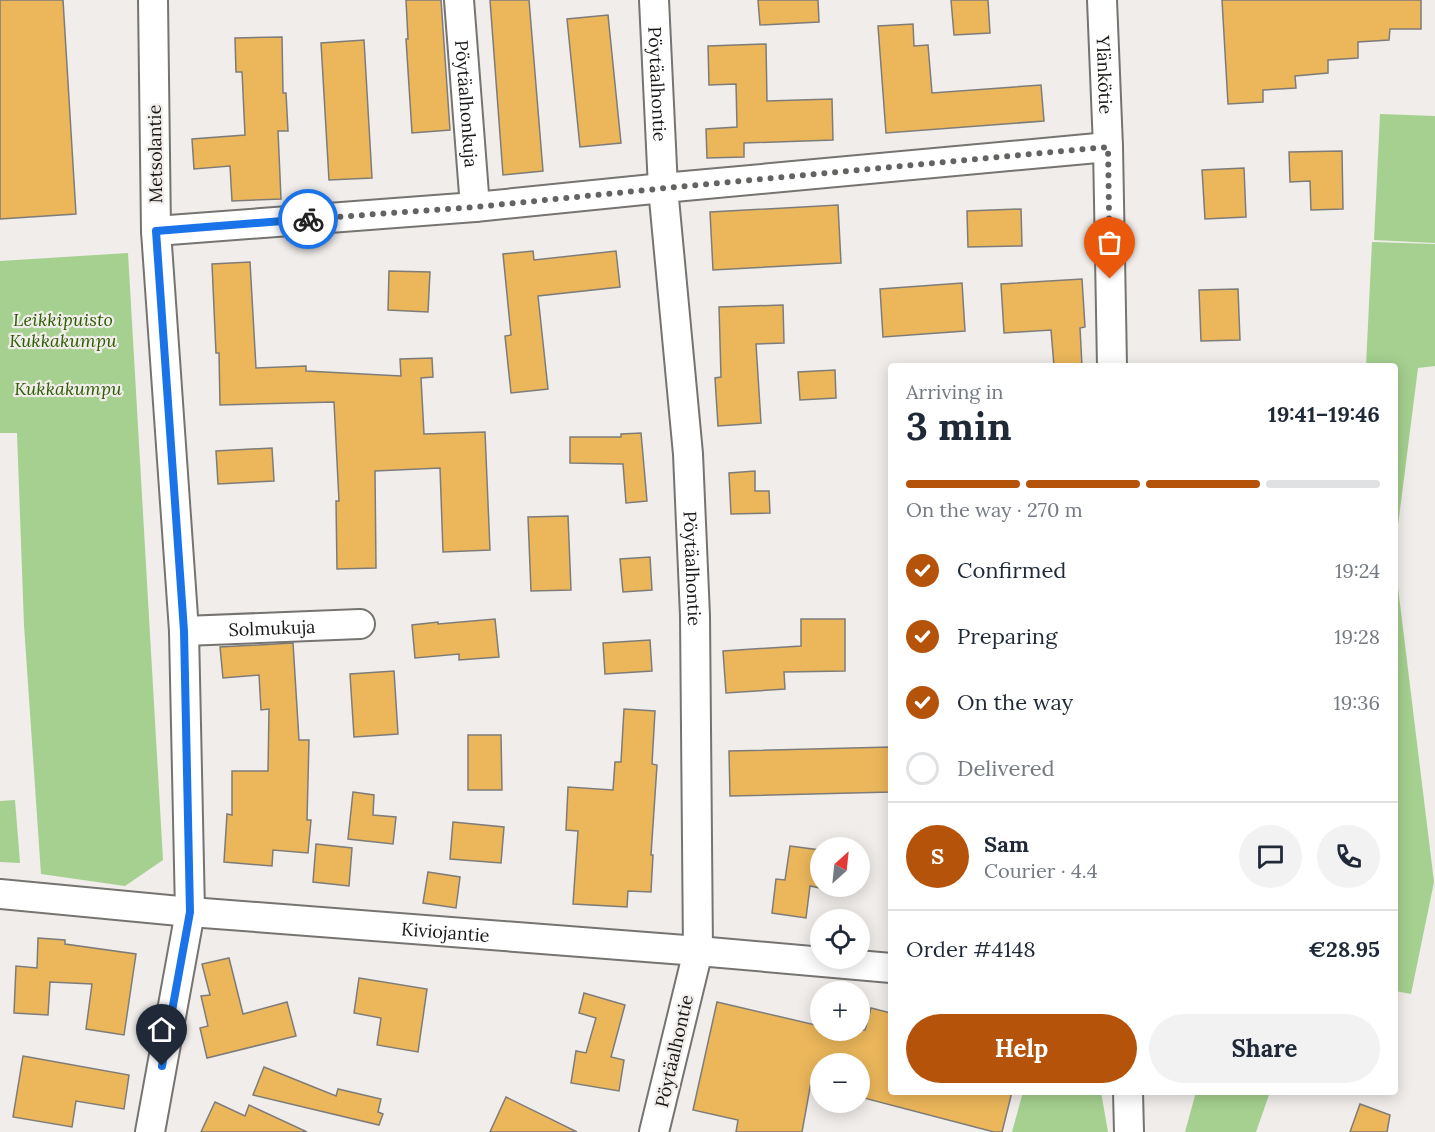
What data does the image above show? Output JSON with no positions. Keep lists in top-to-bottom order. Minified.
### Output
{"streets":{"street":["Ylänkötie","Pöytäalhontie","Pöytäalhonkuja","Metsolantie","Solmukuja","Kiviojantie"]},"crossings":[["Pöytäalhontie","Kiviojantie"],["Metsolantie","Solmukuja"],["Metsolantie","Kiviojantie"]],"parks":["Leikkipuisto Kukkakumpu","Kukkakumpu"],"north":"top right","page":{"heading":["3 min","Arriving in","19:41–19:46"],"panel":["Sam","Courier · 4.4","Order #4148","€28.95"],"bar":"On the way · 270 m","list":[["Confirmed","19:24"],["Preparing","19:28"],["On the way","19:36"],"Delivered"],"round":"S","map_buttons":["+","−"],"buttons":["Help","Share"]}}
